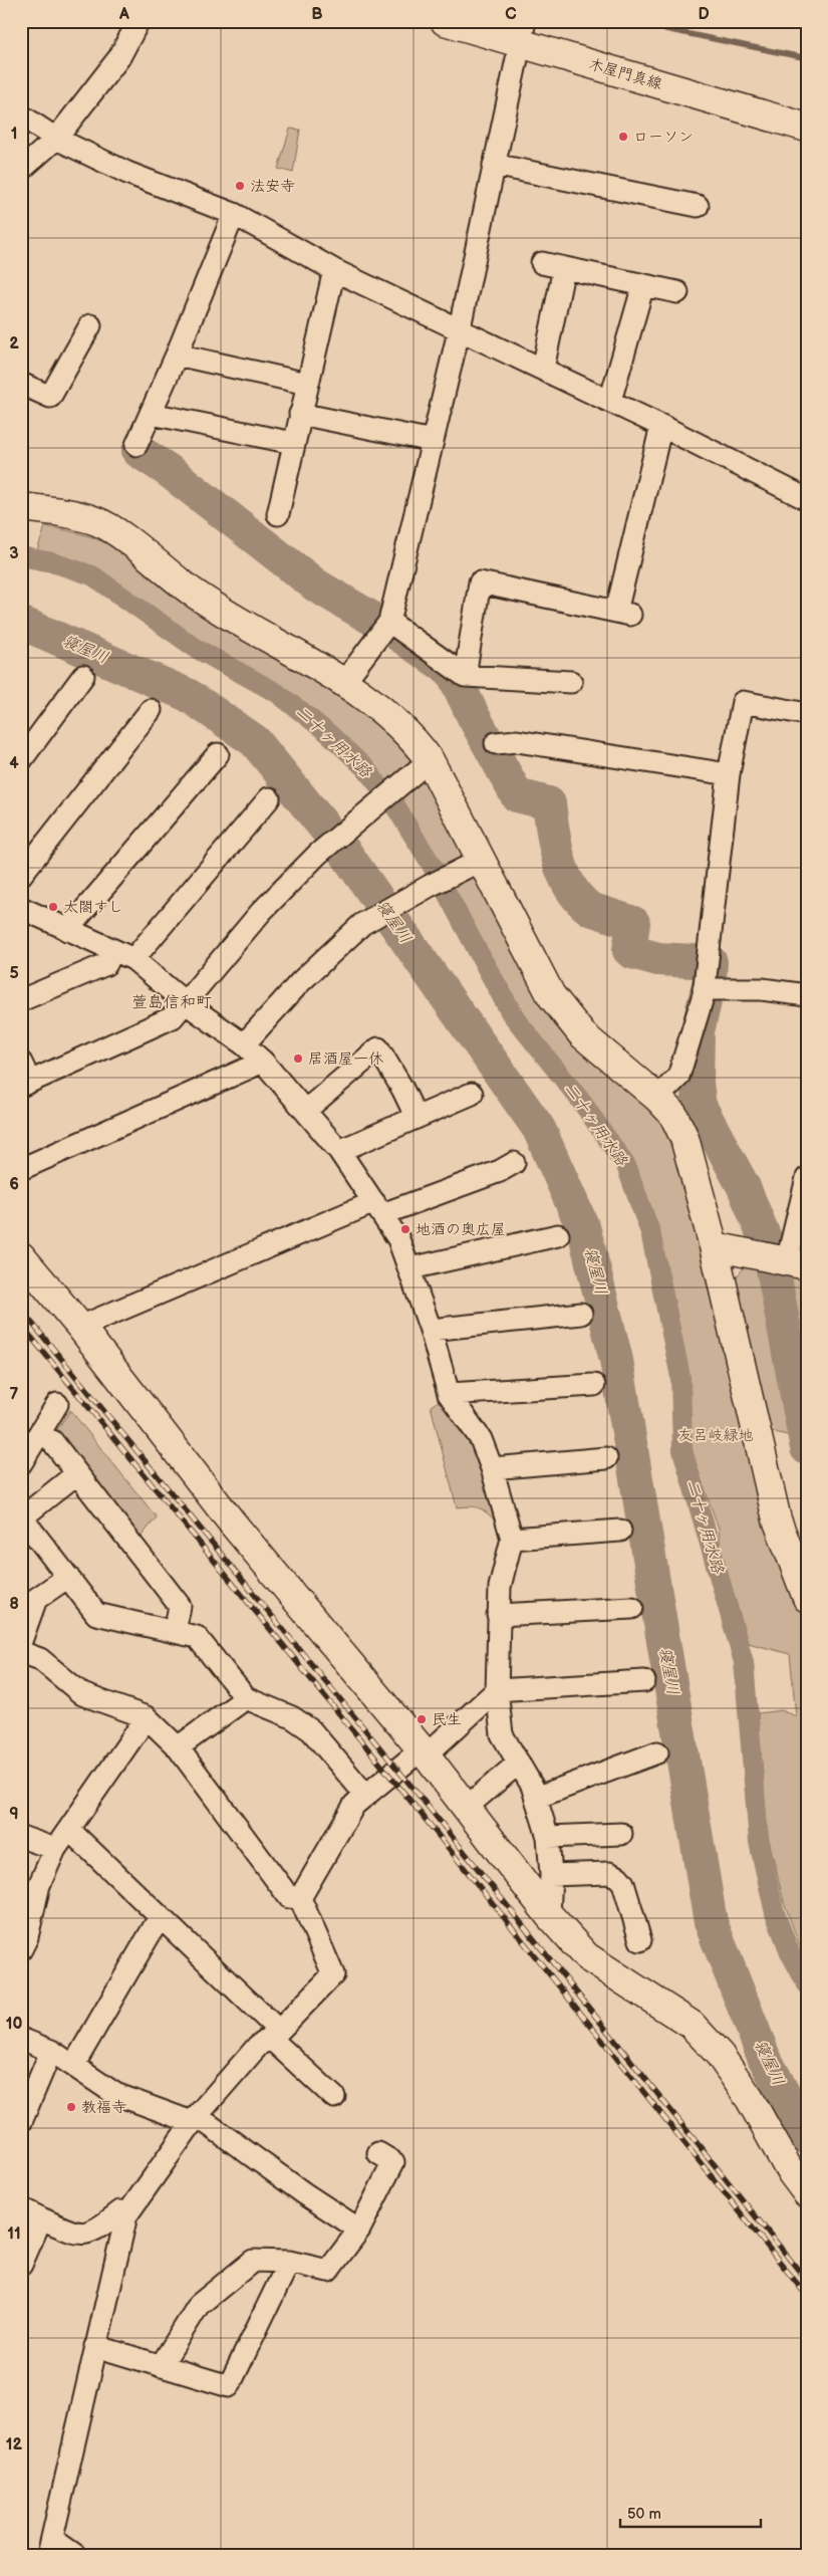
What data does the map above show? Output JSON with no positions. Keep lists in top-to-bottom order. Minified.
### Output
{"streets":{"street":["木屋門真線"]},"districts":["萱島信和町"],"water":["寝屋川","二十ヶ用水路"],"parks":["友呂岐緑地"],"places":["ローソン","法安寺","太閤すし","居酒屋一休","地酒の奥広屋","民生","教福寺"],"scale_bar":"50 m","grid":{"columns":["A","B","C","D"],"rows":["1","2","3","4","5","6","7","8","9","10","11","12"]}}
